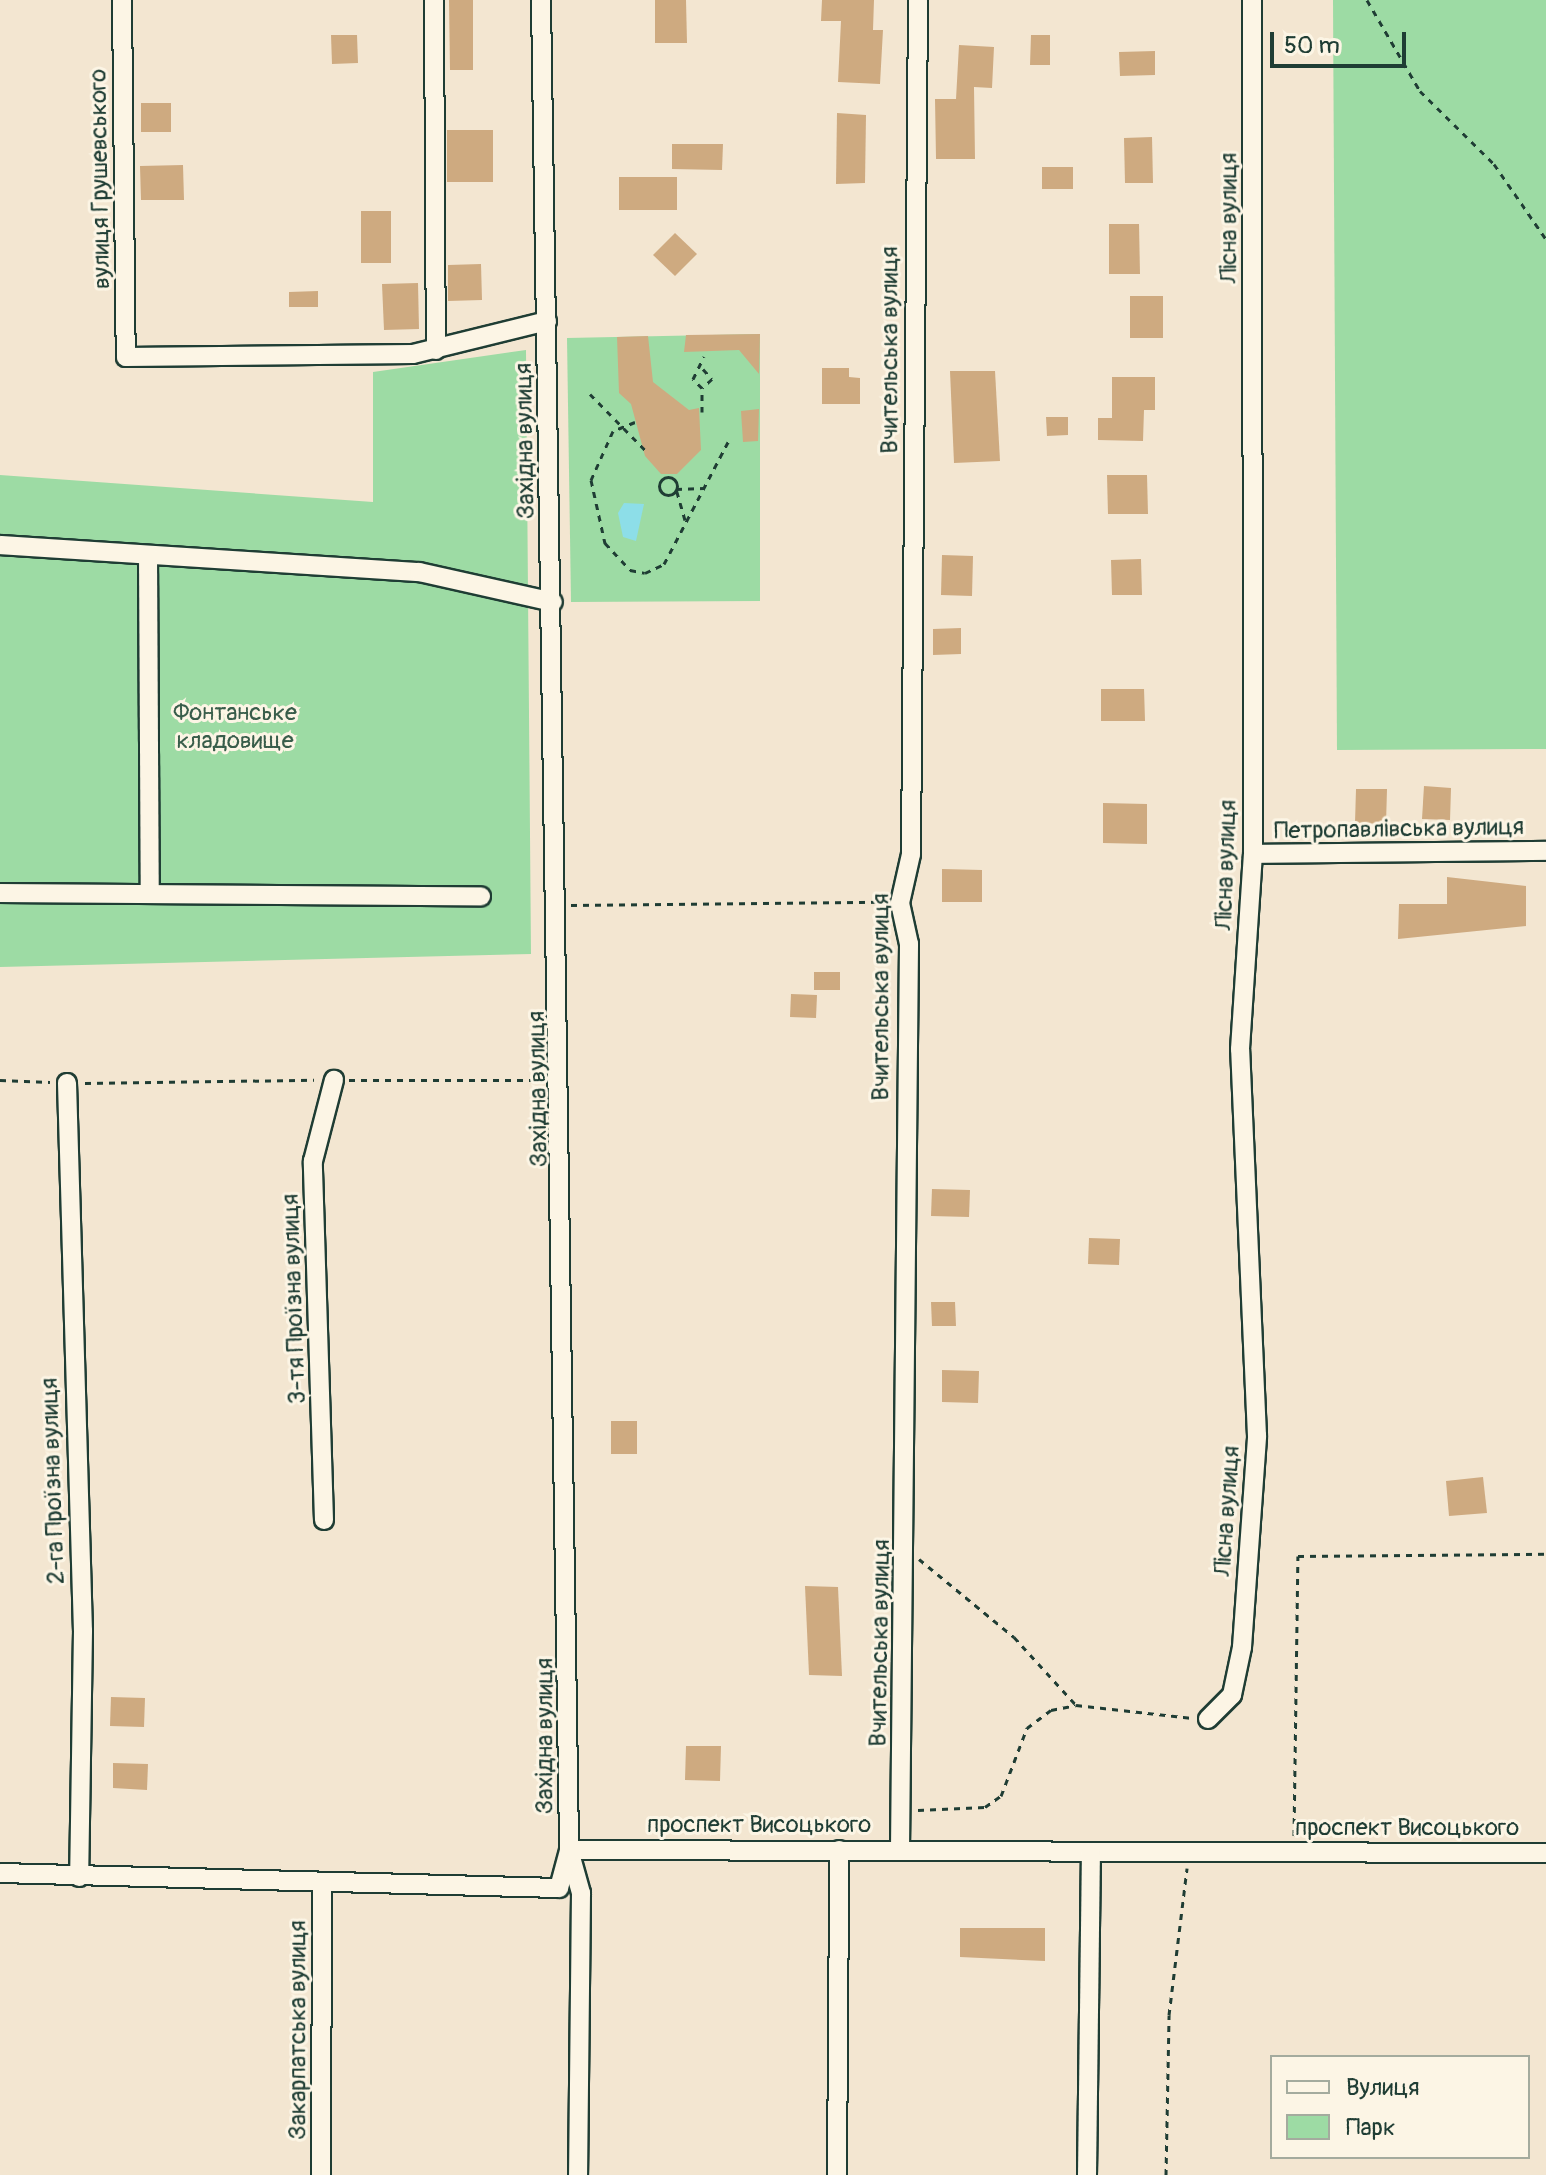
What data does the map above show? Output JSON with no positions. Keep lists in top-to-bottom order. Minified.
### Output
{"streets":{"street":["вулиця Грушевського","Лісна вулиця","Вчительська вулиця","Західна вулиця","Петропавлівська вулиця","3-тя Проїзна вулиця","2-га Проїзна вулиця","проспект Висоцького","Закарпатська вулиця"]},"crossings":[["Лісна вулиця","Петропавлівська вулиця"],["Вчительська вулиця","проспект Висоцького"],["Західна вулиця","проспект Висоцького"]],"parks":["Фонтанське кладовище"],"legend":["Вулиця","Парк"],"scale_bar":"50 m"}
